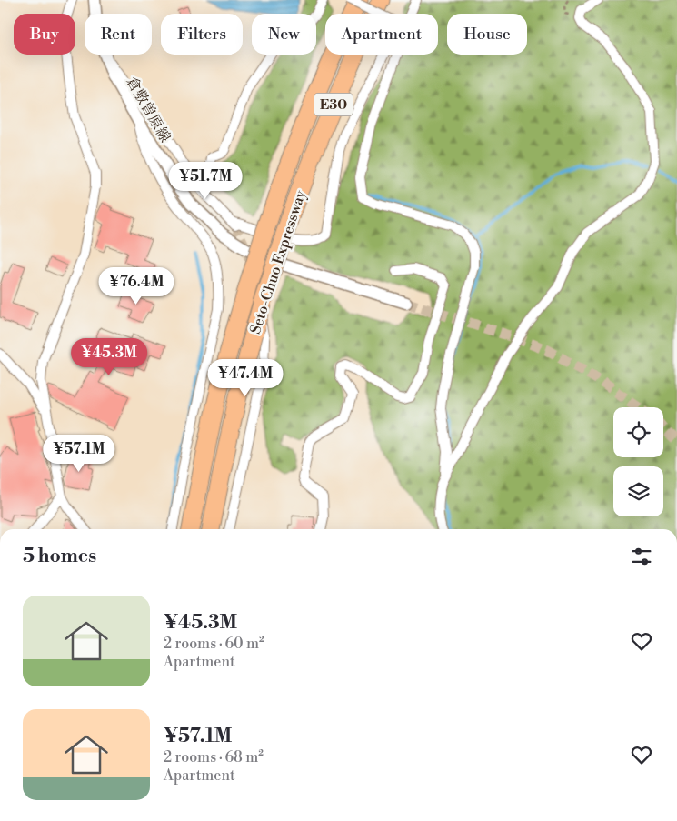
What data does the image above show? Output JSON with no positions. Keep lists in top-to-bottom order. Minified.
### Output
{"streets":{"highway":["E30","Seto-Chuo Expressway"],"street":["倉敷曽原線"]},"page":{"chip":["Buy","Rent","Filters","New","Apartment","House"],"price":["¥51.7M","¥76.4M","¥45.3M","¥47.4M","¥57.1M"],"heading":"5 homes","list":[{"name":"¥45.3M","note":"2 rooms · 60 m² · Apartment"},{"name":"¥57.1M","note":"2 rooms · 68 m² · Apartment"}]}}
